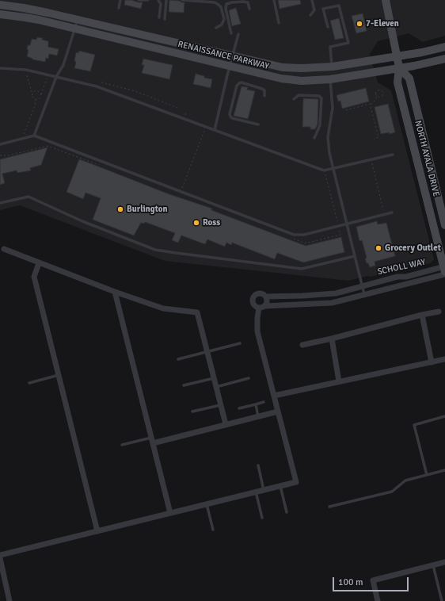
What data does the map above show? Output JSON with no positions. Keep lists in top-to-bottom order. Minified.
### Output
{"streets":{"street":["RENAISSANCE PARKWAY","NORTH AYALA DRIVE","SCHOLL WAY"]},"crossings":[["RENAISSANCE PARKWAY","NORTH AYALA DRIVE"],["NORTH AYALA DRIVE","SCHOLL WAY"]],"places":["7-Eleven","Burlington","Ross","Grocery Outlet"],"scale_bar":"100 m"}
